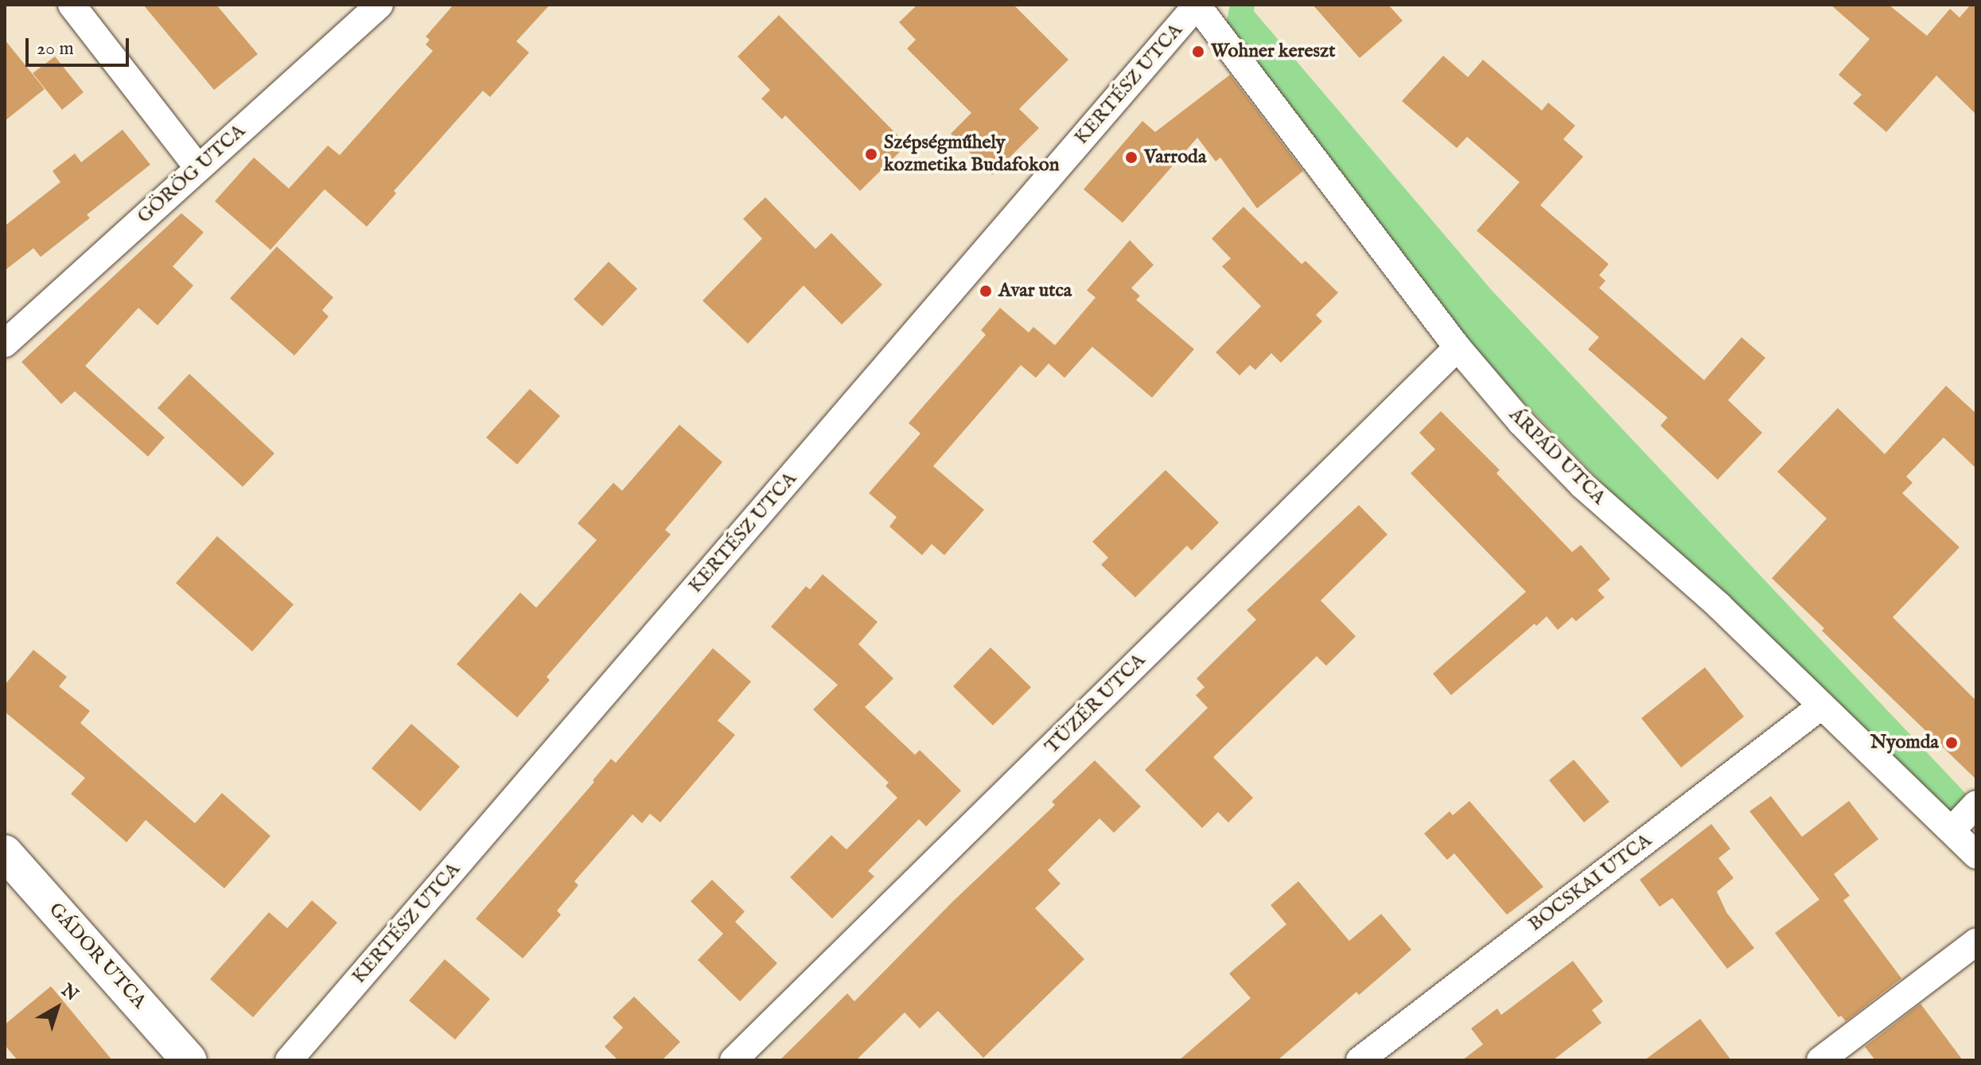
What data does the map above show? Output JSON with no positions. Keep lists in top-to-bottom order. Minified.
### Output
{"streets":{"street":["KERTÉSZ UTCA","GÖRÖG UTCA","ÁRPÁD UTCA","TÜZÉR UTCA","BOCSKAI UTCA","GÁDOR UTCA"]},"crossings":[["KERTÉSZ UTCA","ÁRPÁD UTCA"],["ÁRPÁD UTCA","TÜZÉR UTCA"],["ÁRPÁD UTCA","BOCSKAI UTCA"]],"places":["Wohner kereszt","Szépségműhely kozmetika Budafokon","Varroda","Avar utca","Nyomda"],"scale_bar":"20 m","north":"top right"}
